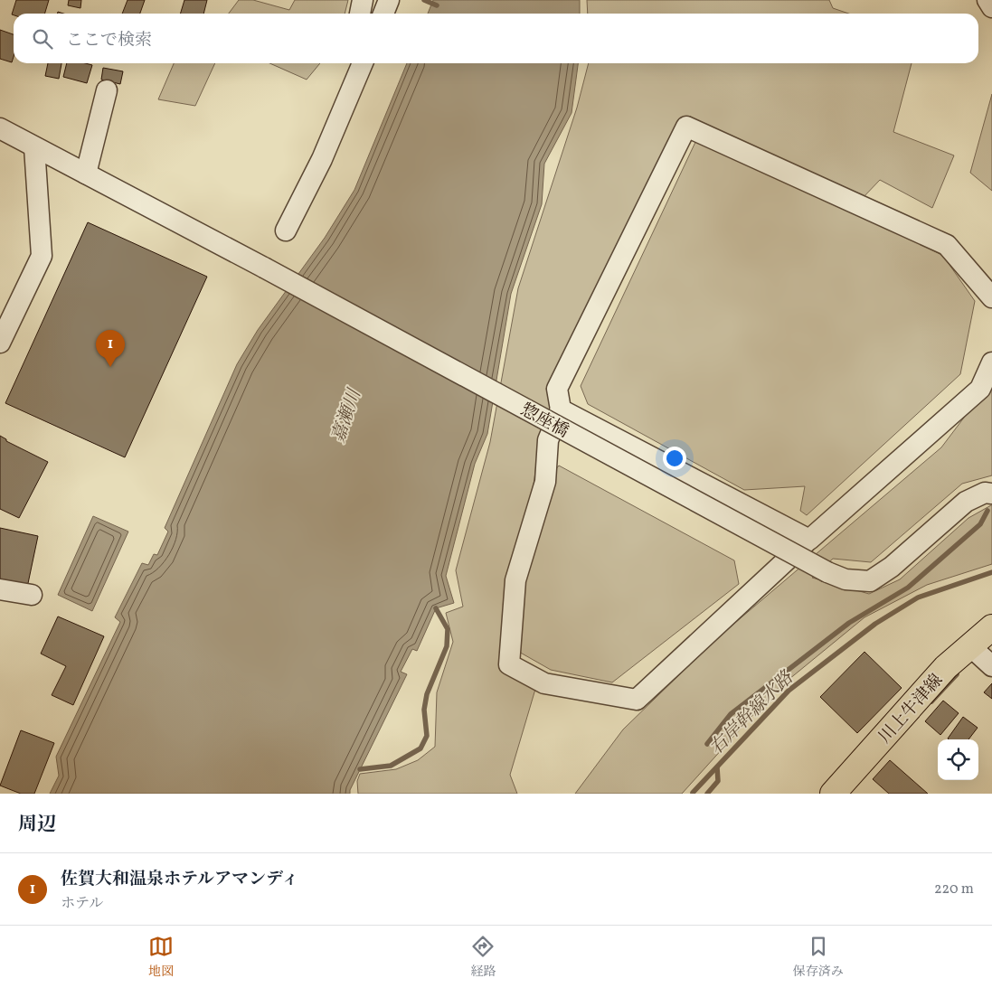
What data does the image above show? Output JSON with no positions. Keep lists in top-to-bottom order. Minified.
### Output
{"streets":{"main road":["川上牛津線"],"street":["惣座橋"]},"water":["嘉瀬川","右岸幹線水路"],"page":{"search":"ここで検索","pins":"1","heading":"周辺","list":[{"mark":"1","name":"佐賀大和温泉ホテルアマンディ","note":"ホテル","value":"220 m"}],"nav":["地図","経路","保存済み"]}}
